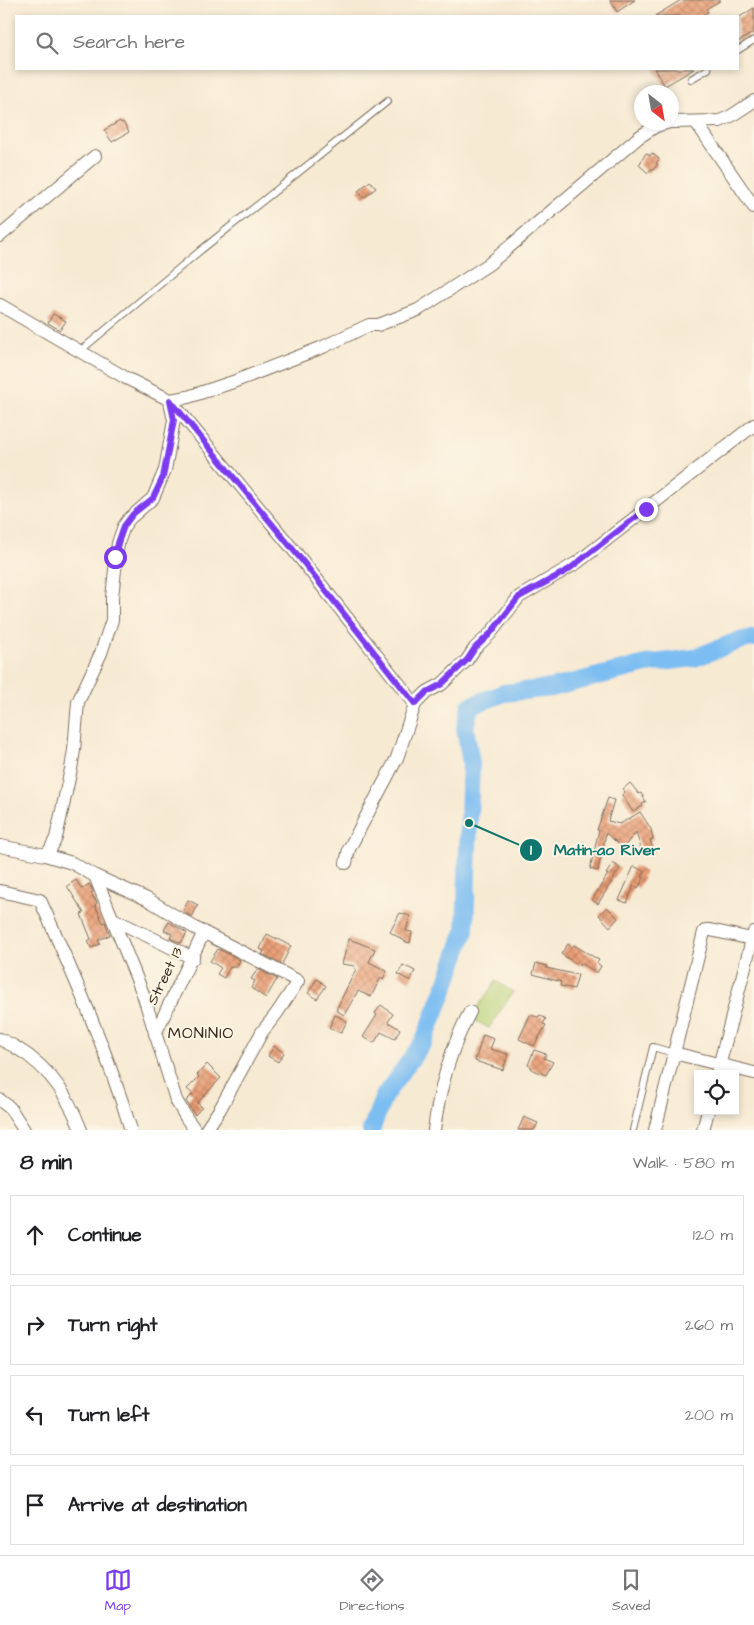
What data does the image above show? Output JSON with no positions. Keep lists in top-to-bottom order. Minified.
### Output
{"streets":{"street":["Street 13"]},"districts":["MONINIO"],"places":["Matin-ao River"],"north":"bottom right","page":{"search":"Search here","heading":["8 min","Walk · 580 m"],"list":[["Continue","120 m"],["Turn right","260 m"],["Turn left","200 m"],"Arrive at destination"],"nav":["Map","Directions","Saved"]}}
